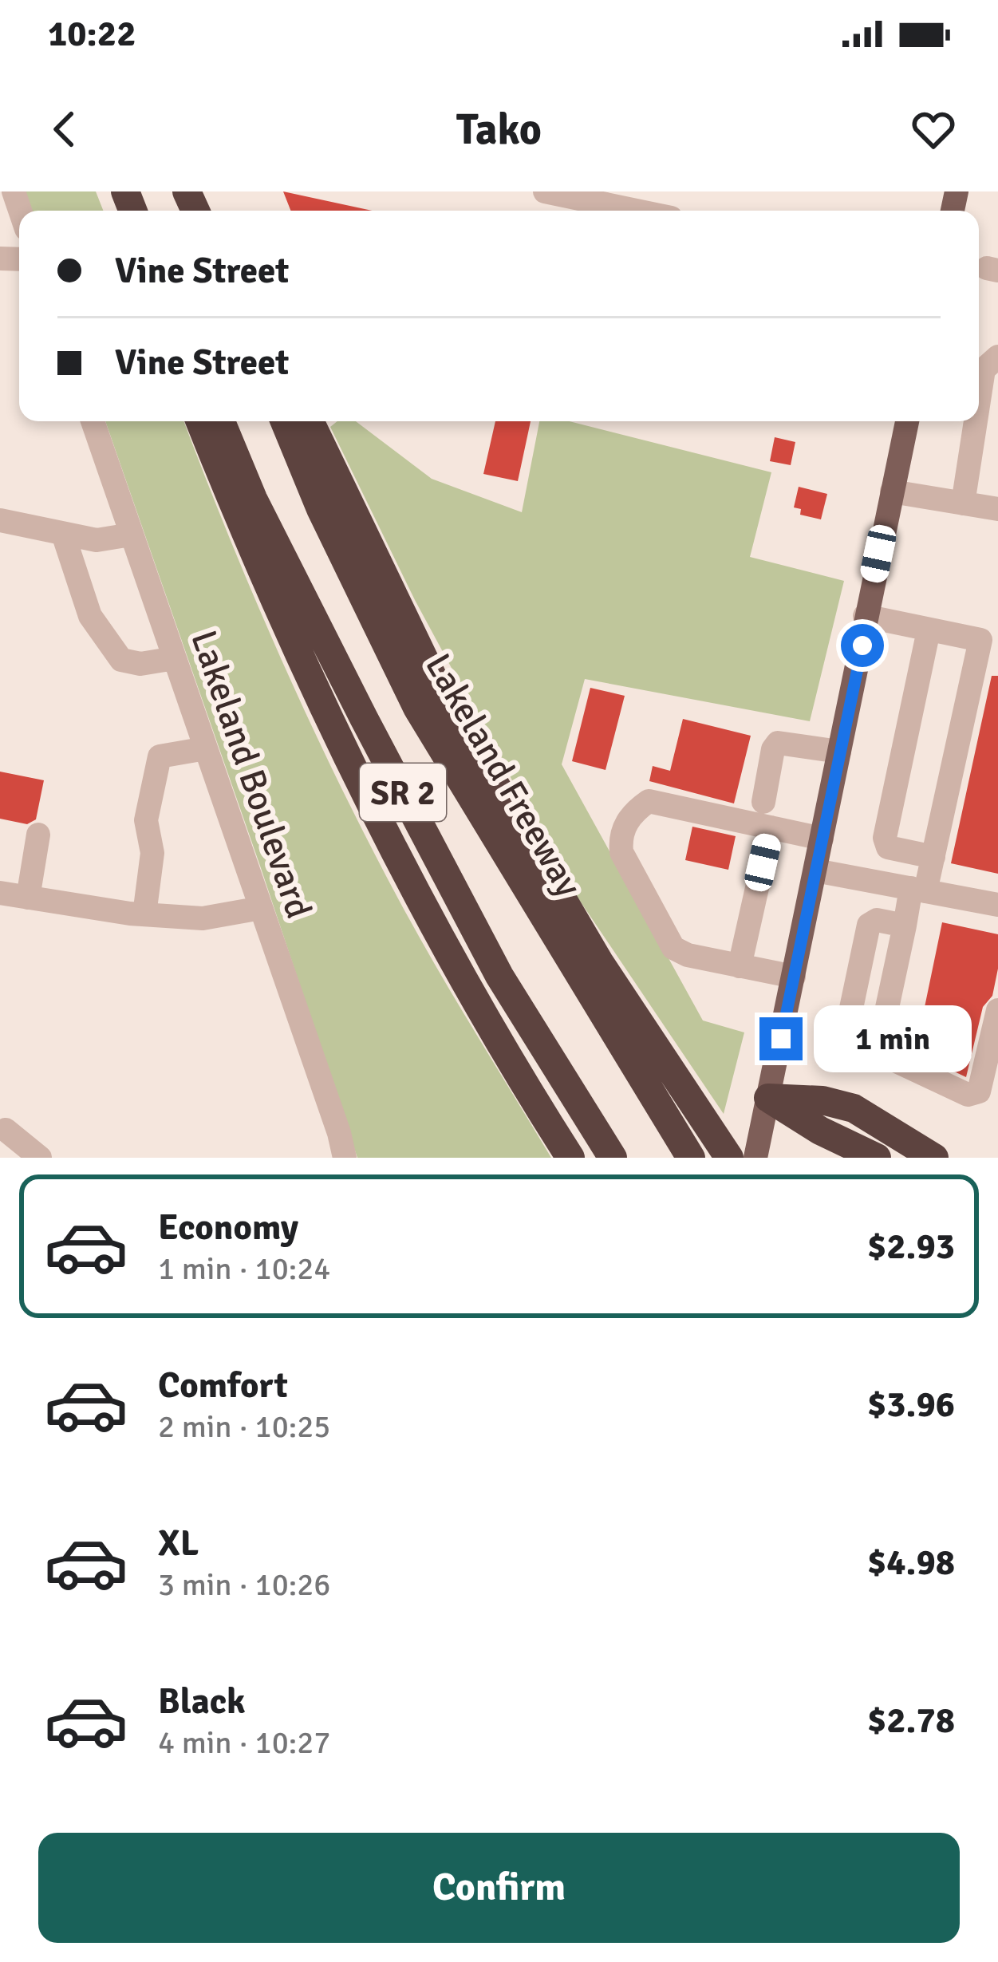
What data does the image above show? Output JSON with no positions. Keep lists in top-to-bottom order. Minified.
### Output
{"streets":{"highway":["Lakeland Freeway","SR 2"],"street":["Lakeland Boulevard"]},"page":{"status":"10:22","header":"Tako","banner":["Vine Street","Vine Street"],"bubble":"1 min","list":[{"name":"Economy","note":"1 min · 10:24","value":"$2.93"},{"name":"Comfort","note":"2 min · 10:25","value":"$3.96"},{"name":"XL","note":"3 min · 10:26","value":"$4.98"},{"name":"Black","note":"4 min · 10:27","value":"$2.78"}],"buttons":"Confirm"}}
